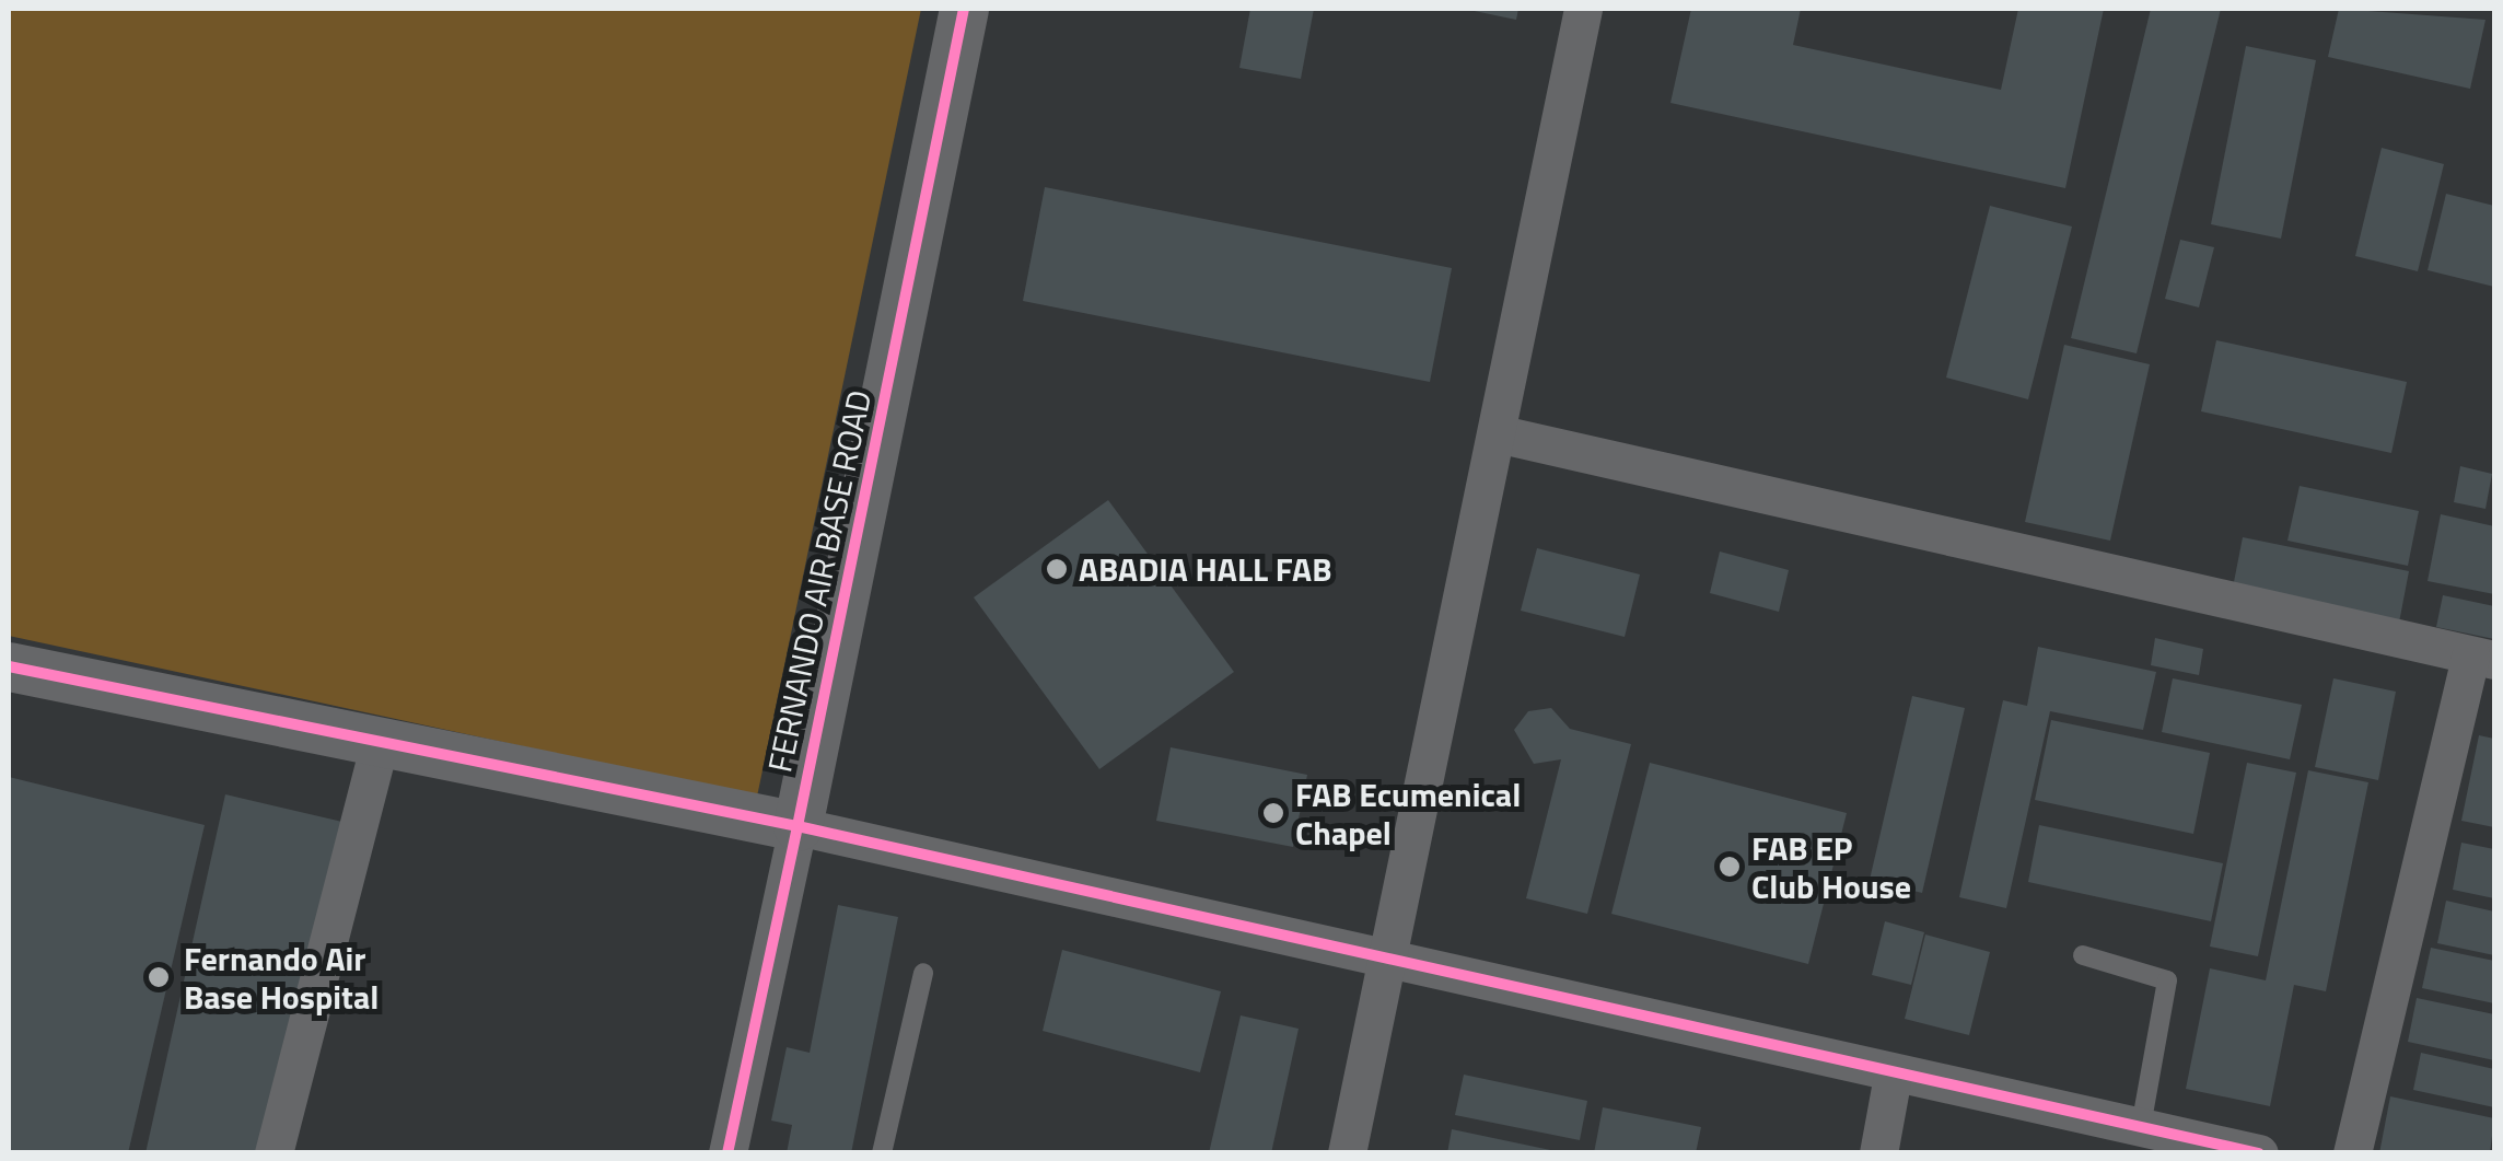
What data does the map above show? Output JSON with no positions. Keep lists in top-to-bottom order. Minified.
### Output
{"streets":{"street":["FERNANDO AIR BASE ROAD"]},"places":["ABADIA HALL FAB","FAB Ecumenical Chapel","FAB EP Club House","Fernando Air Base Hospital"]}
